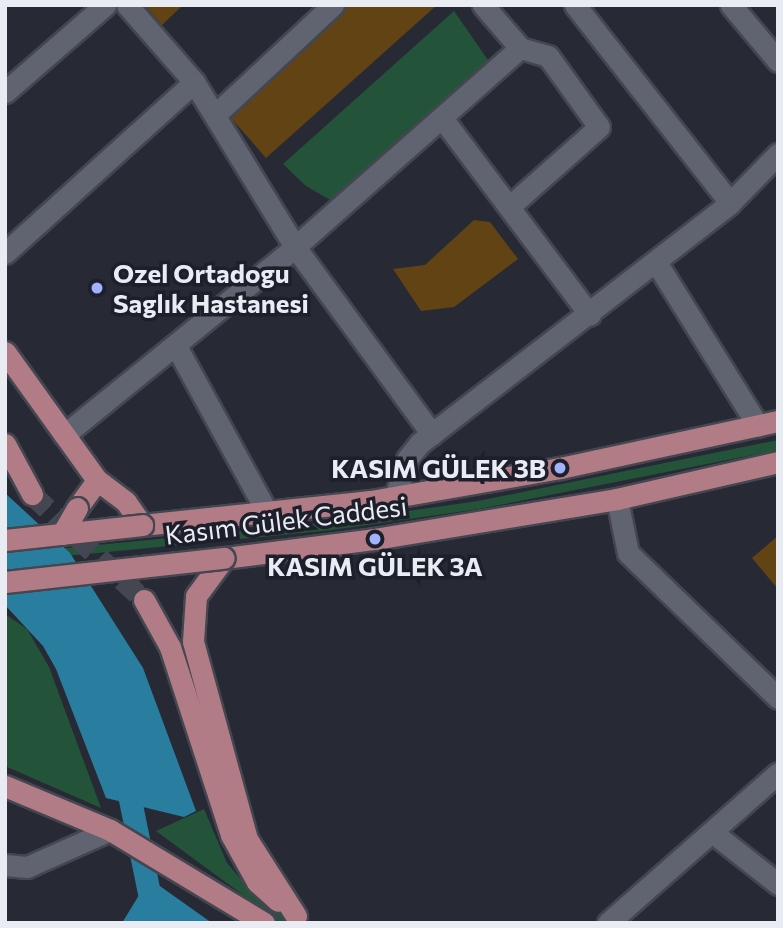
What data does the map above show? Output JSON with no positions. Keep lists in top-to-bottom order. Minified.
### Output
{"streets":{"main road":["Kasım Gülek Caddesi"]},"places":["Ozel Ortadogu Saglık Hastanesi","KASIM GÜLEK 3B","KASIM GÜLEK 3A"]}
